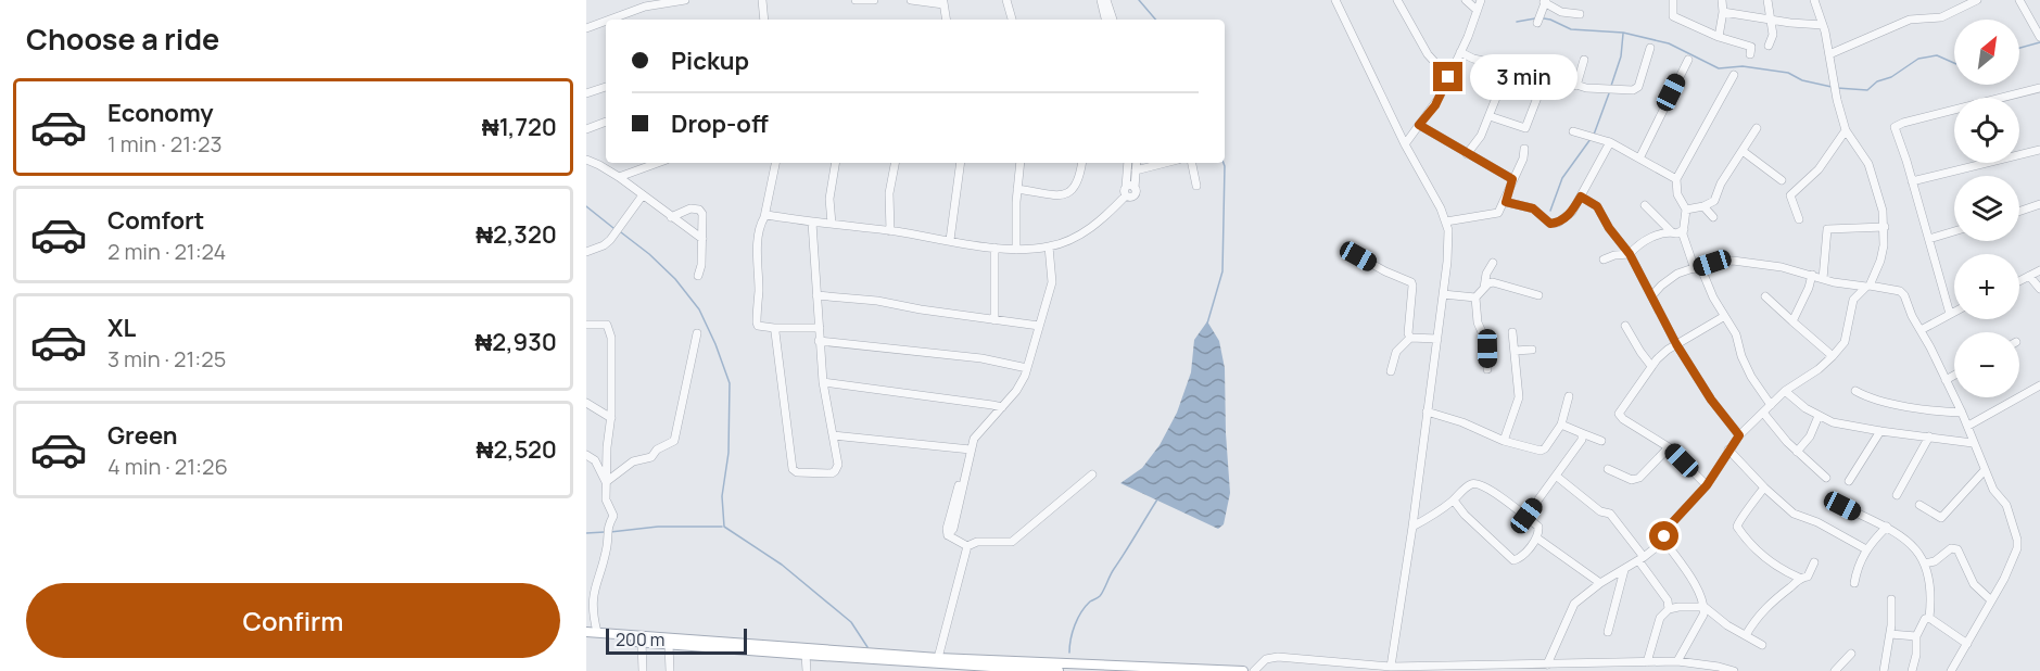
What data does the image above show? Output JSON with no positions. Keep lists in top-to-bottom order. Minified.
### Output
{"scale_bar":"200 m","north":"top right","page":{"heading":"Choose a ride","map_buttons":["+","−"],"banner":["Pickup","Drop-off"],"bubble":"3 min","list":[{"name":"Economy","note":"1 min · 21:23","value":"₦1,720"},{"name":"Comfort","note":"2 min · 21:24","value":"₦2,320"},{"name":"XL","note":"3 min · 21:25","value":"₦2,930"},{"name":"Green","note":"4 min · 21:26","value":"₦2,520"}],"buttons":"Confirm","scale":"200 m"}}
